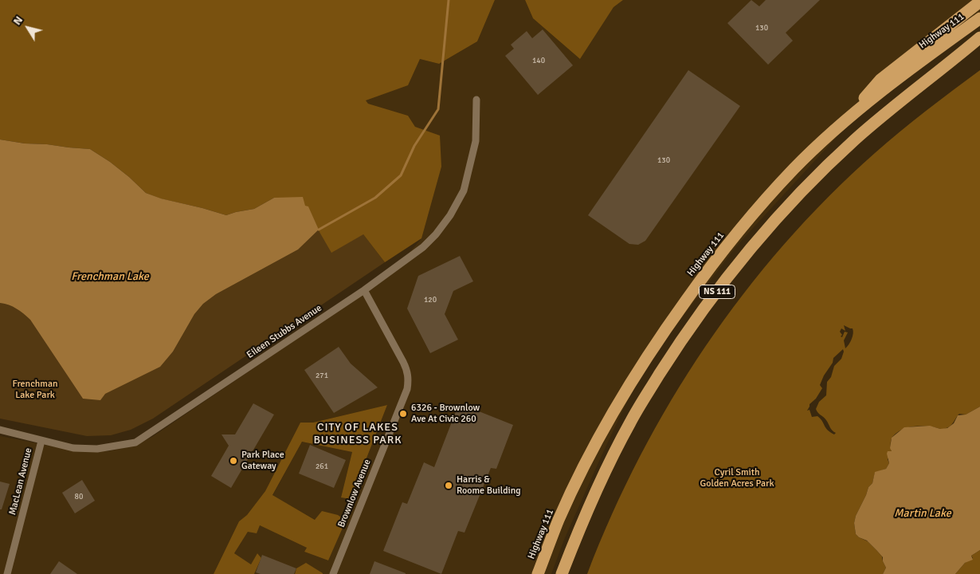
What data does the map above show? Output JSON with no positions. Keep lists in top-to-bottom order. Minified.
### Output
{"streets":{"highway":["Highway 111","NS 111"],"street":["Eileen Stubbs Avenue","MacLean Avenue","Brownlow Avenue"]},"crossings":[["Eileen Stubbs Avenue","MacLean Avenue"],["Eileen Stubbs Avenue","Brownlow Avenue"]],"districts":["CITY OF LAKES BUSINESS PARK"],"water":["Frenchman Lake","Martin Lake"],"parks":["Frenchman Lake Park","Cyril Smith Golden Acres Park"],"places":["6326 - Brownlow Ave At Civic 260","Park Place Gateway","Harris & Roome Building"],"house_numbers":["130","140","130","120","271","261","80"],"north":"top left"}
